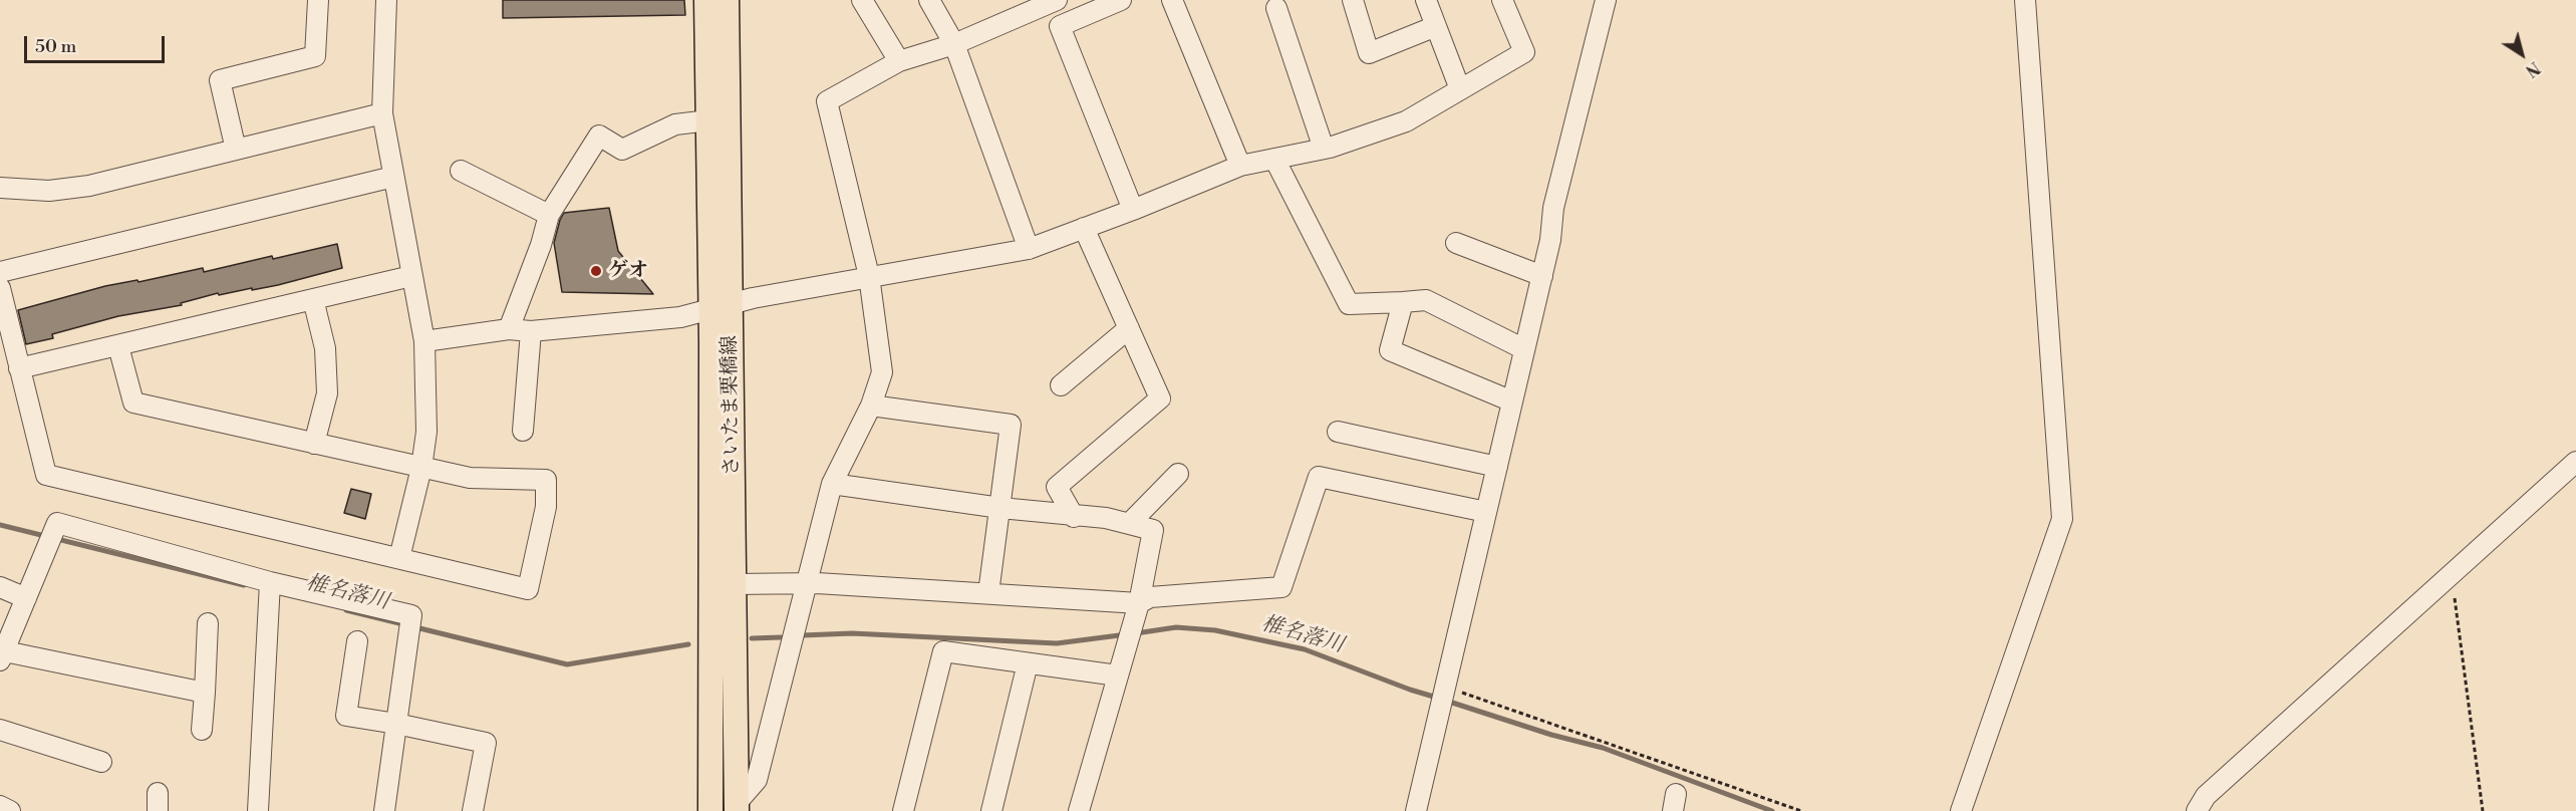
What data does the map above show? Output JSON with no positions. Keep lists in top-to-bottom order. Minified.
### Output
{"streets":{"main road":["さいたま栗橋線"]},"water":["椎名落川"],"places":["ゲオ"],"scale_bar":"50 m","north":"bottom right"}
